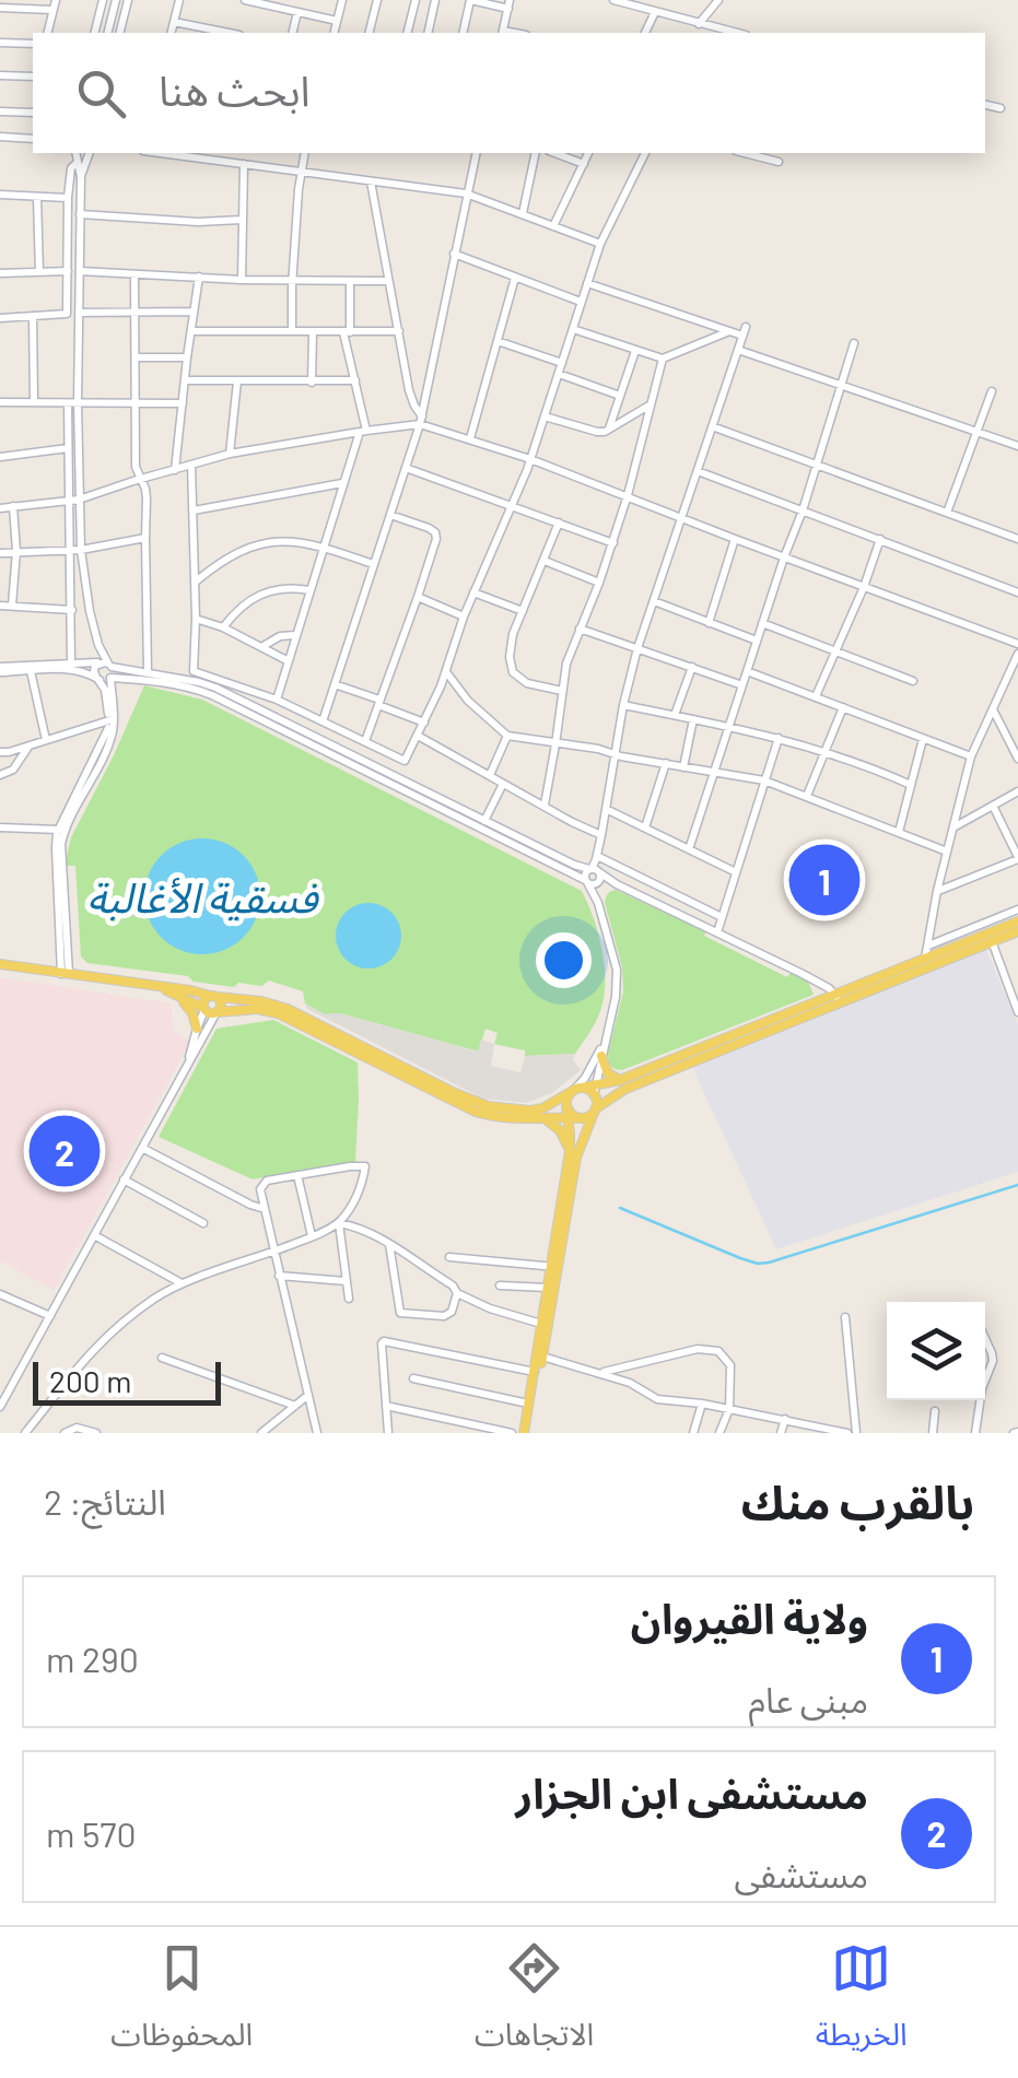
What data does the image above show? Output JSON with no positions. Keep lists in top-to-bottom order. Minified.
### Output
{"water":["فسقية الأغالبة"],"scale_bar":"200 m","page":{"search":"ابحث هنا","pins":["1","2"],"scale":"200 m","heading":["بالقرب منك","النتائج: 2"],"list":[{"mark":"1","name":"ولاية القيروان","note":"مبنى عام","value":"290 m"},{"mark":"2","name":"مستشفى ابن الجزار","note":"مستشفى","value":"570 m"}],"nav":["الخريطة","الاتجاهات","المحفوظات"]}}
